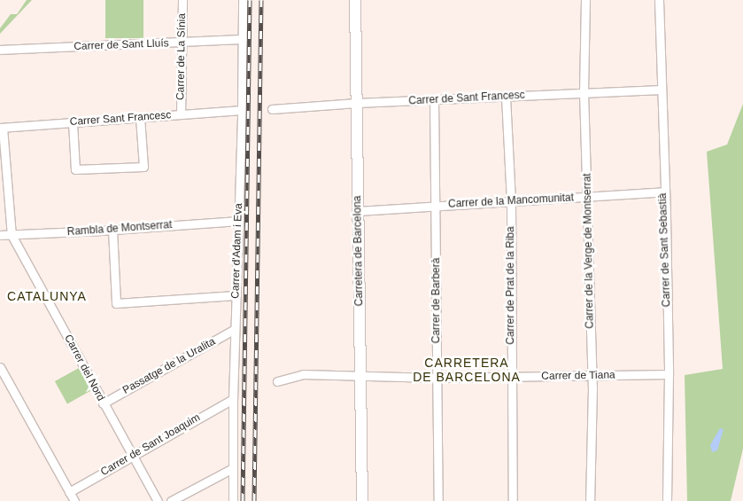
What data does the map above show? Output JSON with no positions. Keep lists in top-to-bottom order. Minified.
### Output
{"streets":{"main road":["Carretera de Barcelona"],"street":["Carrer de Sant Lluís","Carrer de La Sínia","Carrer de Sant Francesc","Carrer Sant Francesc","Carrer de la Mancomunitat","Rambla de Montserrat","Carrer de Sant Sebastià","Carrer d'Adam i Eva","Carrer de la Verge de Montserrat","Carrer de Prat de la Riba","Carrer de Barberà","Passatge de la Uralita","Carrer del Nord","Carrer de Tiana","Carrer de Sant Joaquim"]},"crossings":[["Carrer de Sant Lluís","Carrer de La Sínia"],["Carrer de Sant Lluís","Carrer d'Adam i Eva"],["Carrer de La Sínia","Carrer Sant Francesc"],["Carrer de Sant Francesc","Carrer de Sant Sebastià"],["Carrer de Sant Francesc","Carretera de Barcelona"],["Carrer de Sant Francesc","Carrer de la Verge de Montserrat"],["Carrer de Sant Francesc","Carrer de Prat de la Riba"],["Carrer de Sant Francesc","Carrer de Barberà"],["Carrer Sant Francesc","Carrer d'Adam i Eva"],["Carrer de la Mancomunitat","Carrer de Sant Sebastià"],["Carrer de la Mancomunitat","Carretera de Barcelona"],["Carrer de la Mancomunitat","Carrer de la Verge de Montserrat"],["Carrer de la Mancomunitat","Carrer de Prat de la Riba"],["Carrer de la Mancomunitat","Carrer de Barberà"],["Rambla de Montserrat","Carrer d'Adam i Eva"],["Rambla de Montserrat","Carrer del Nord"],["Carrer de Sant Sebastià","Carrer de Tiana"],["Carrer d'Adam i Eva","Passatge de la Uralita"],["Carrer d'Adam i Eva","Carrer de Sant Joaquim"],["Carretera de Barcelona","Carrer de Tiana"],["Carrer de la Verge de Montserrat","Carrer de Tiana"],["Carrer de Prat de la Riba","Carrer de Tiana"],["Carrer de Barberà","Carrer de Tiana"],["Passatge de la Uralita","Carrer del Nord"],["Carrer del Nord","Carrer de Sant Joaquim"]],"districts":["CATALUNYA","CARRETERA DE BARCELONA"]}
